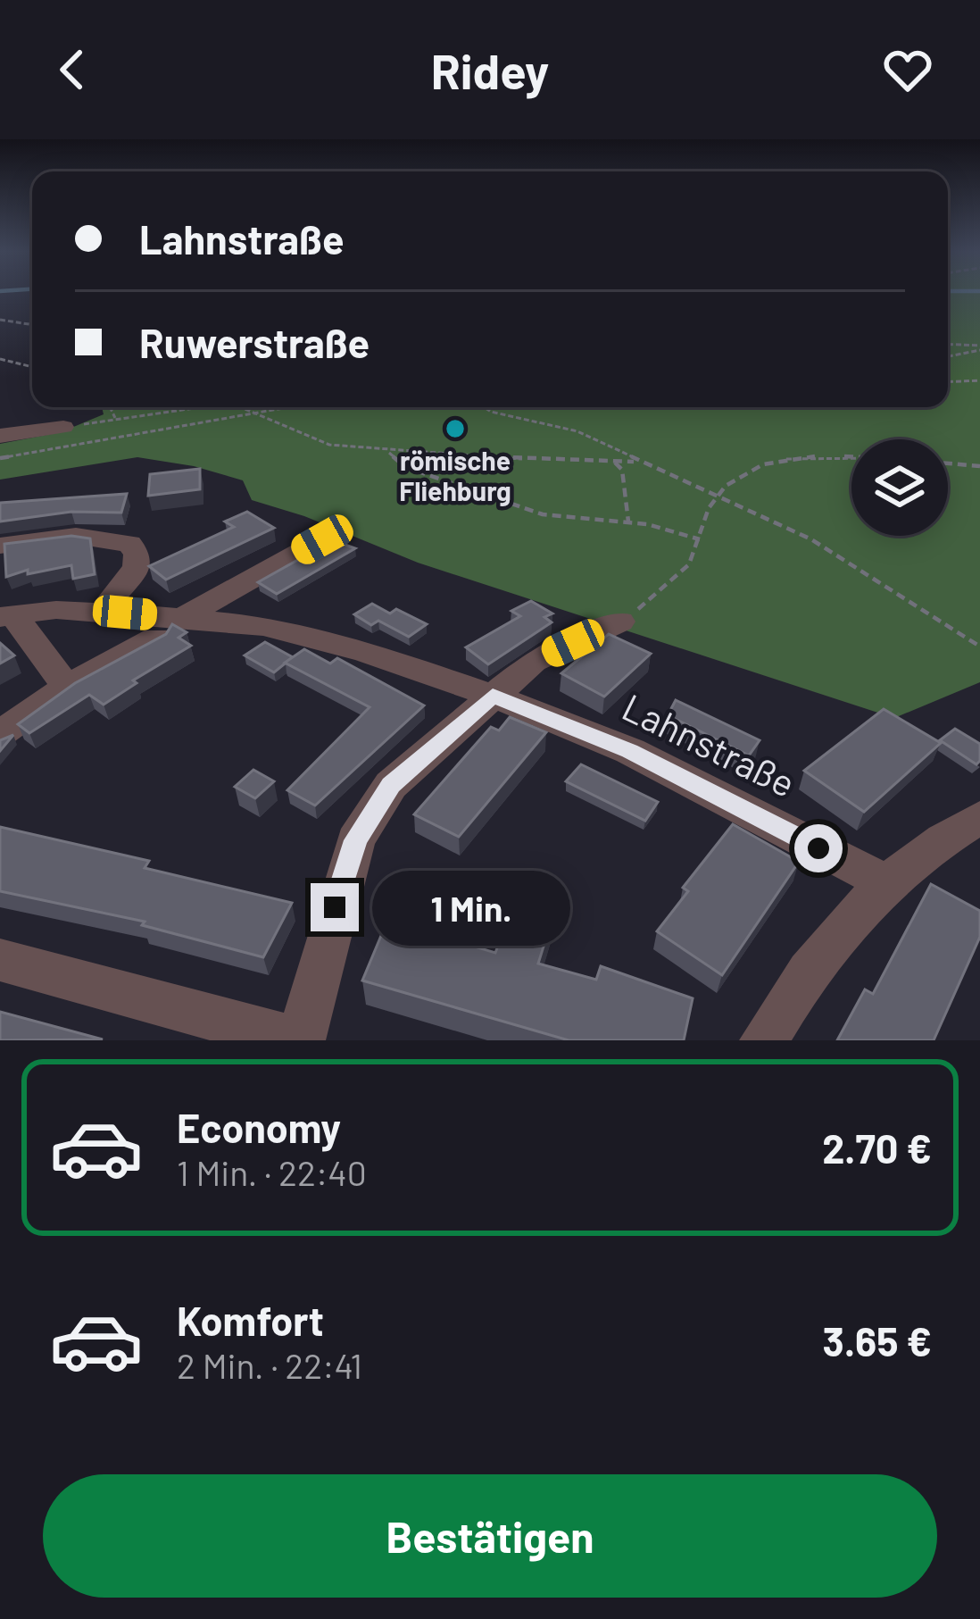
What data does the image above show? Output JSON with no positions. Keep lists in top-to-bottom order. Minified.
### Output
{"streets":{"street":["Lahnstraße"]},"places":["römische Fliehburg"],"page":{"header":"Ridey","banner":["Lahnstraße","Ruwerstraße"],"bubble":"1 Min.","list":[{"name":"Economy","note":"1 Min. · 22:40","value":"2.70 €"},{"name":"Komfort","note":"2 Min. · 22:41","value":"3.65 €"}],"buttons":"Bestätigen"}}
